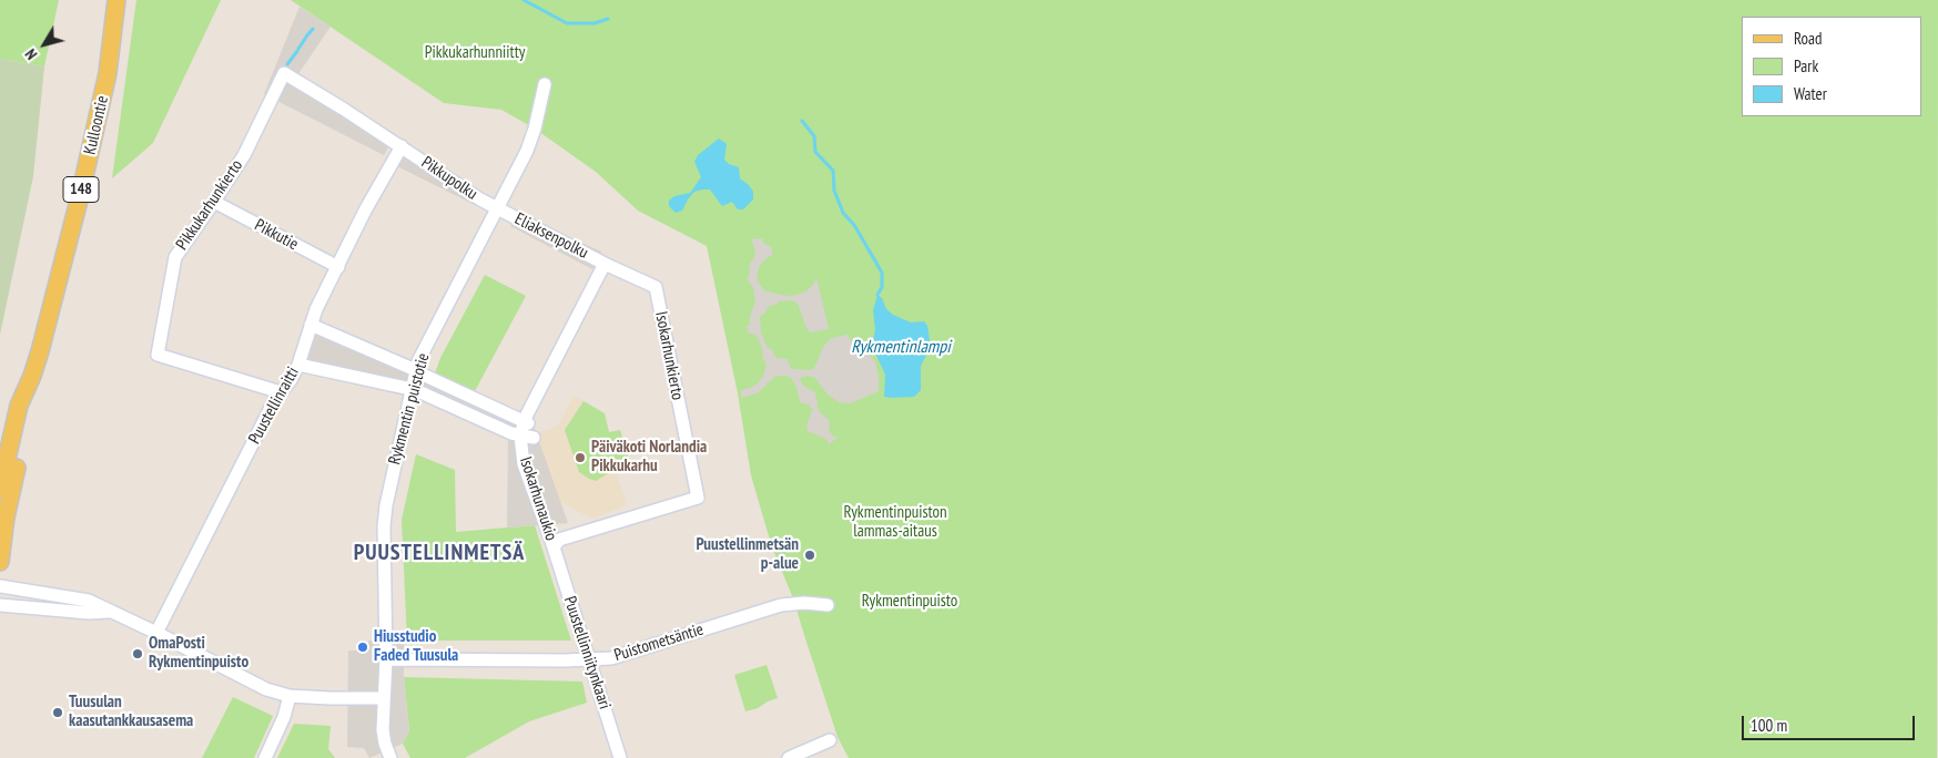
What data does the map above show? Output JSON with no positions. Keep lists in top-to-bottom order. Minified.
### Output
{"streets":{"main road":["Kulloontie","148"],"street":["Pikkupolku","Pikkukarhunkierto","Pikkutie","Eliaksenpolku","Isokarhunkierto","Puustellinraitti","Rykmentin puistotie","Isokarhunaukio","Puistometsäntie","Puustellinniitynkaari"]},"crossings":[["Pikkupolku","Pikkukarhunkierto"],["Pikkupolku","Eliaksenpolku"],["Pikkupolku","Puustellinraitti"],["Pikkupolku","Rykmentin puistotie"],["Pikkukarhunkierto","Pikkutie"],["Pikkukarhunkierto","Puustellinraitti"],["Pikkutie","Puustellinraitti"],["Eliaksenpolku","Isokarhunkierto"],["Eliaksenpolku","Rykmentin puistotie"],["Isokarhunkierto","Isokarhunaukio"],["Isokarhunkierto","Puustellinniitynkaari"],["Rykmentin puistotie","Puistometsäntie"],["Isokarhunaukio","Puustellinniitynkaari"],["Puistometsäntie","Puustellinniitynkaari"]],"districts":["PUUSTELLINMETSÄ"],"water":["Rykmentinlampi"],"parks":["Pikkukarhunniitty","Rykmentinpuiston lammas-aitaus","Rykmentinpuisto"],"places":["Päiväkoti Norlandia Pikkukarhu","Puustellinmetsän p-alue","Hiusstudio Faded Tuusula","OmaPosti Rykmentinpuisto","Tuusulan kaasutankkausasema"],"legend":["Road","Park","Water"],"scale_bar":"100 m","north":"bottom left"}
